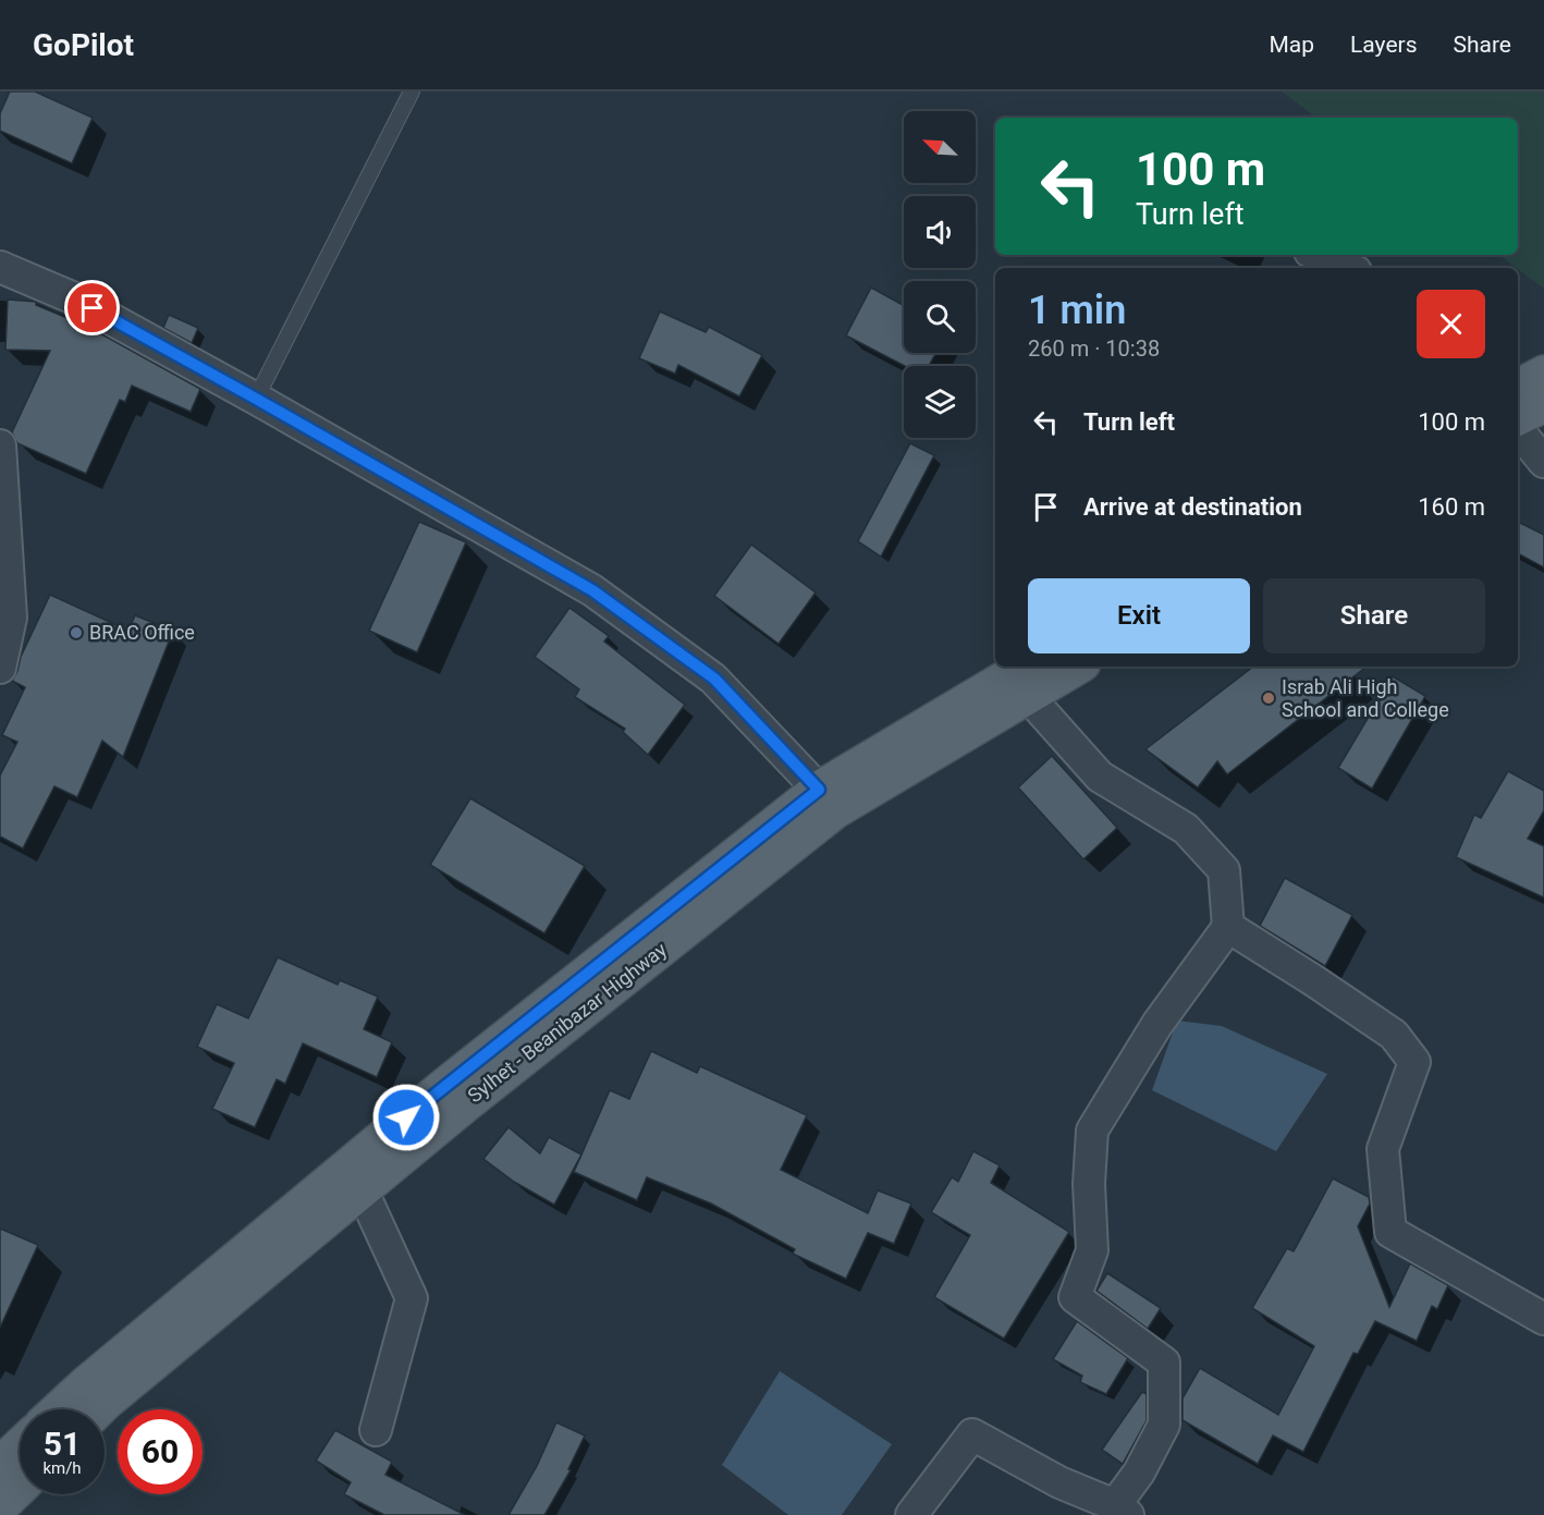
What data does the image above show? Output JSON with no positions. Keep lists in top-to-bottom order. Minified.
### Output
{"streets":{"main road":["Sylhet - Beanibazar Highway"]},"places":["BRAC Office","Israb Ali High School and College"],"north":"top left","page":{"header":"GoPilot","nav":["Map","Layers","Share"],"turn":["100 m","Turn left"],"heading":["1 min","260 m · 10:38"],"list":[{"name":"Turn left","value":"100 m"},{"name":"Arrive at destination","value":"160 m"}],"buttons":["Exit","Share"],"speed":"51 km/h","limit":"60"}}
